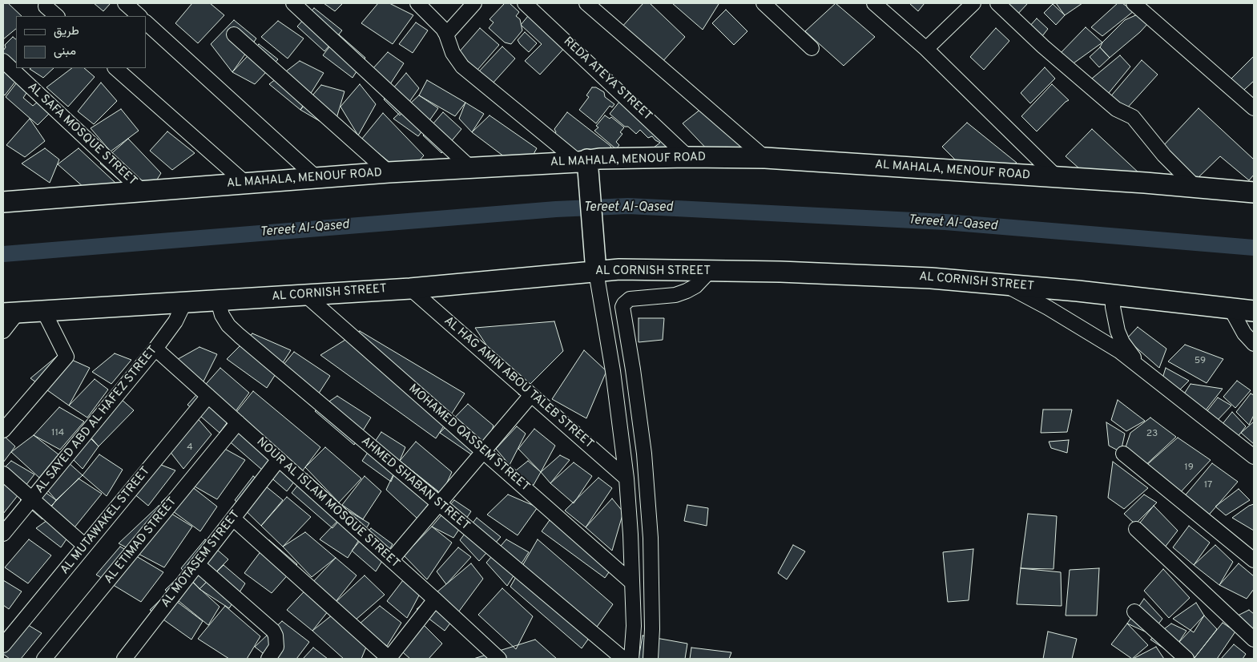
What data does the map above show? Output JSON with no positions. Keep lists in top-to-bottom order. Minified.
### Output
{"streets":{"main road":["AL MAHALA, MENOUF ROAD","AL CORNISH STREET"],"street":["REDA ATEYA STREET","AL SAFA MOSQUE STREET","AL HAG AMIN ABOU TALEB STREET","AL SAYED ABD AL HAFEZ STREET","MOHAMED QASSEM STREET","AHMED SHABAN STREET","NOUR AL ISLAM MOSQUE STREET","AL MUTAWAKEL STREET","AL ETIMAD STREET","AL MOTASEM STREET"]},"crossings":[["REDA ATEYA STREET","AL MAHALA, MENOUF ROAD"],["AL SAFA MOSQUE STREET","AL MAHALA, MENOUF ROAD"],["AL CORNISH STREET","AL HAG AMIN ABOU TALEB STREET"],["AL CORNISH STREET","AL SAYED ABD AL HAFEZ STREET"],["AL CORNISH STREET","MOHAMED QASSEM STREET"],["AL CORNISH STREET","AHMED SHABAN STREET"],["AL SAYED ABD AL HAFEZ STREET","NOUR AL ISLAM MOSQUE STREET"],["NOUR AL ISLAM MOSQUE STREET","AL MUTAWAKEL STREET"],["NOUR AL ISLAM MOSQUE STREET","AL ETIMAD STREET"],["NOUR AL ISLAM MOSQUE STREET","AL MOTASEM STREET"]],"water":["Tereet Al-Qased"],"house_numbers":["59","114","23","4","19","17"],"legend":["طريق","مبنى"]}
